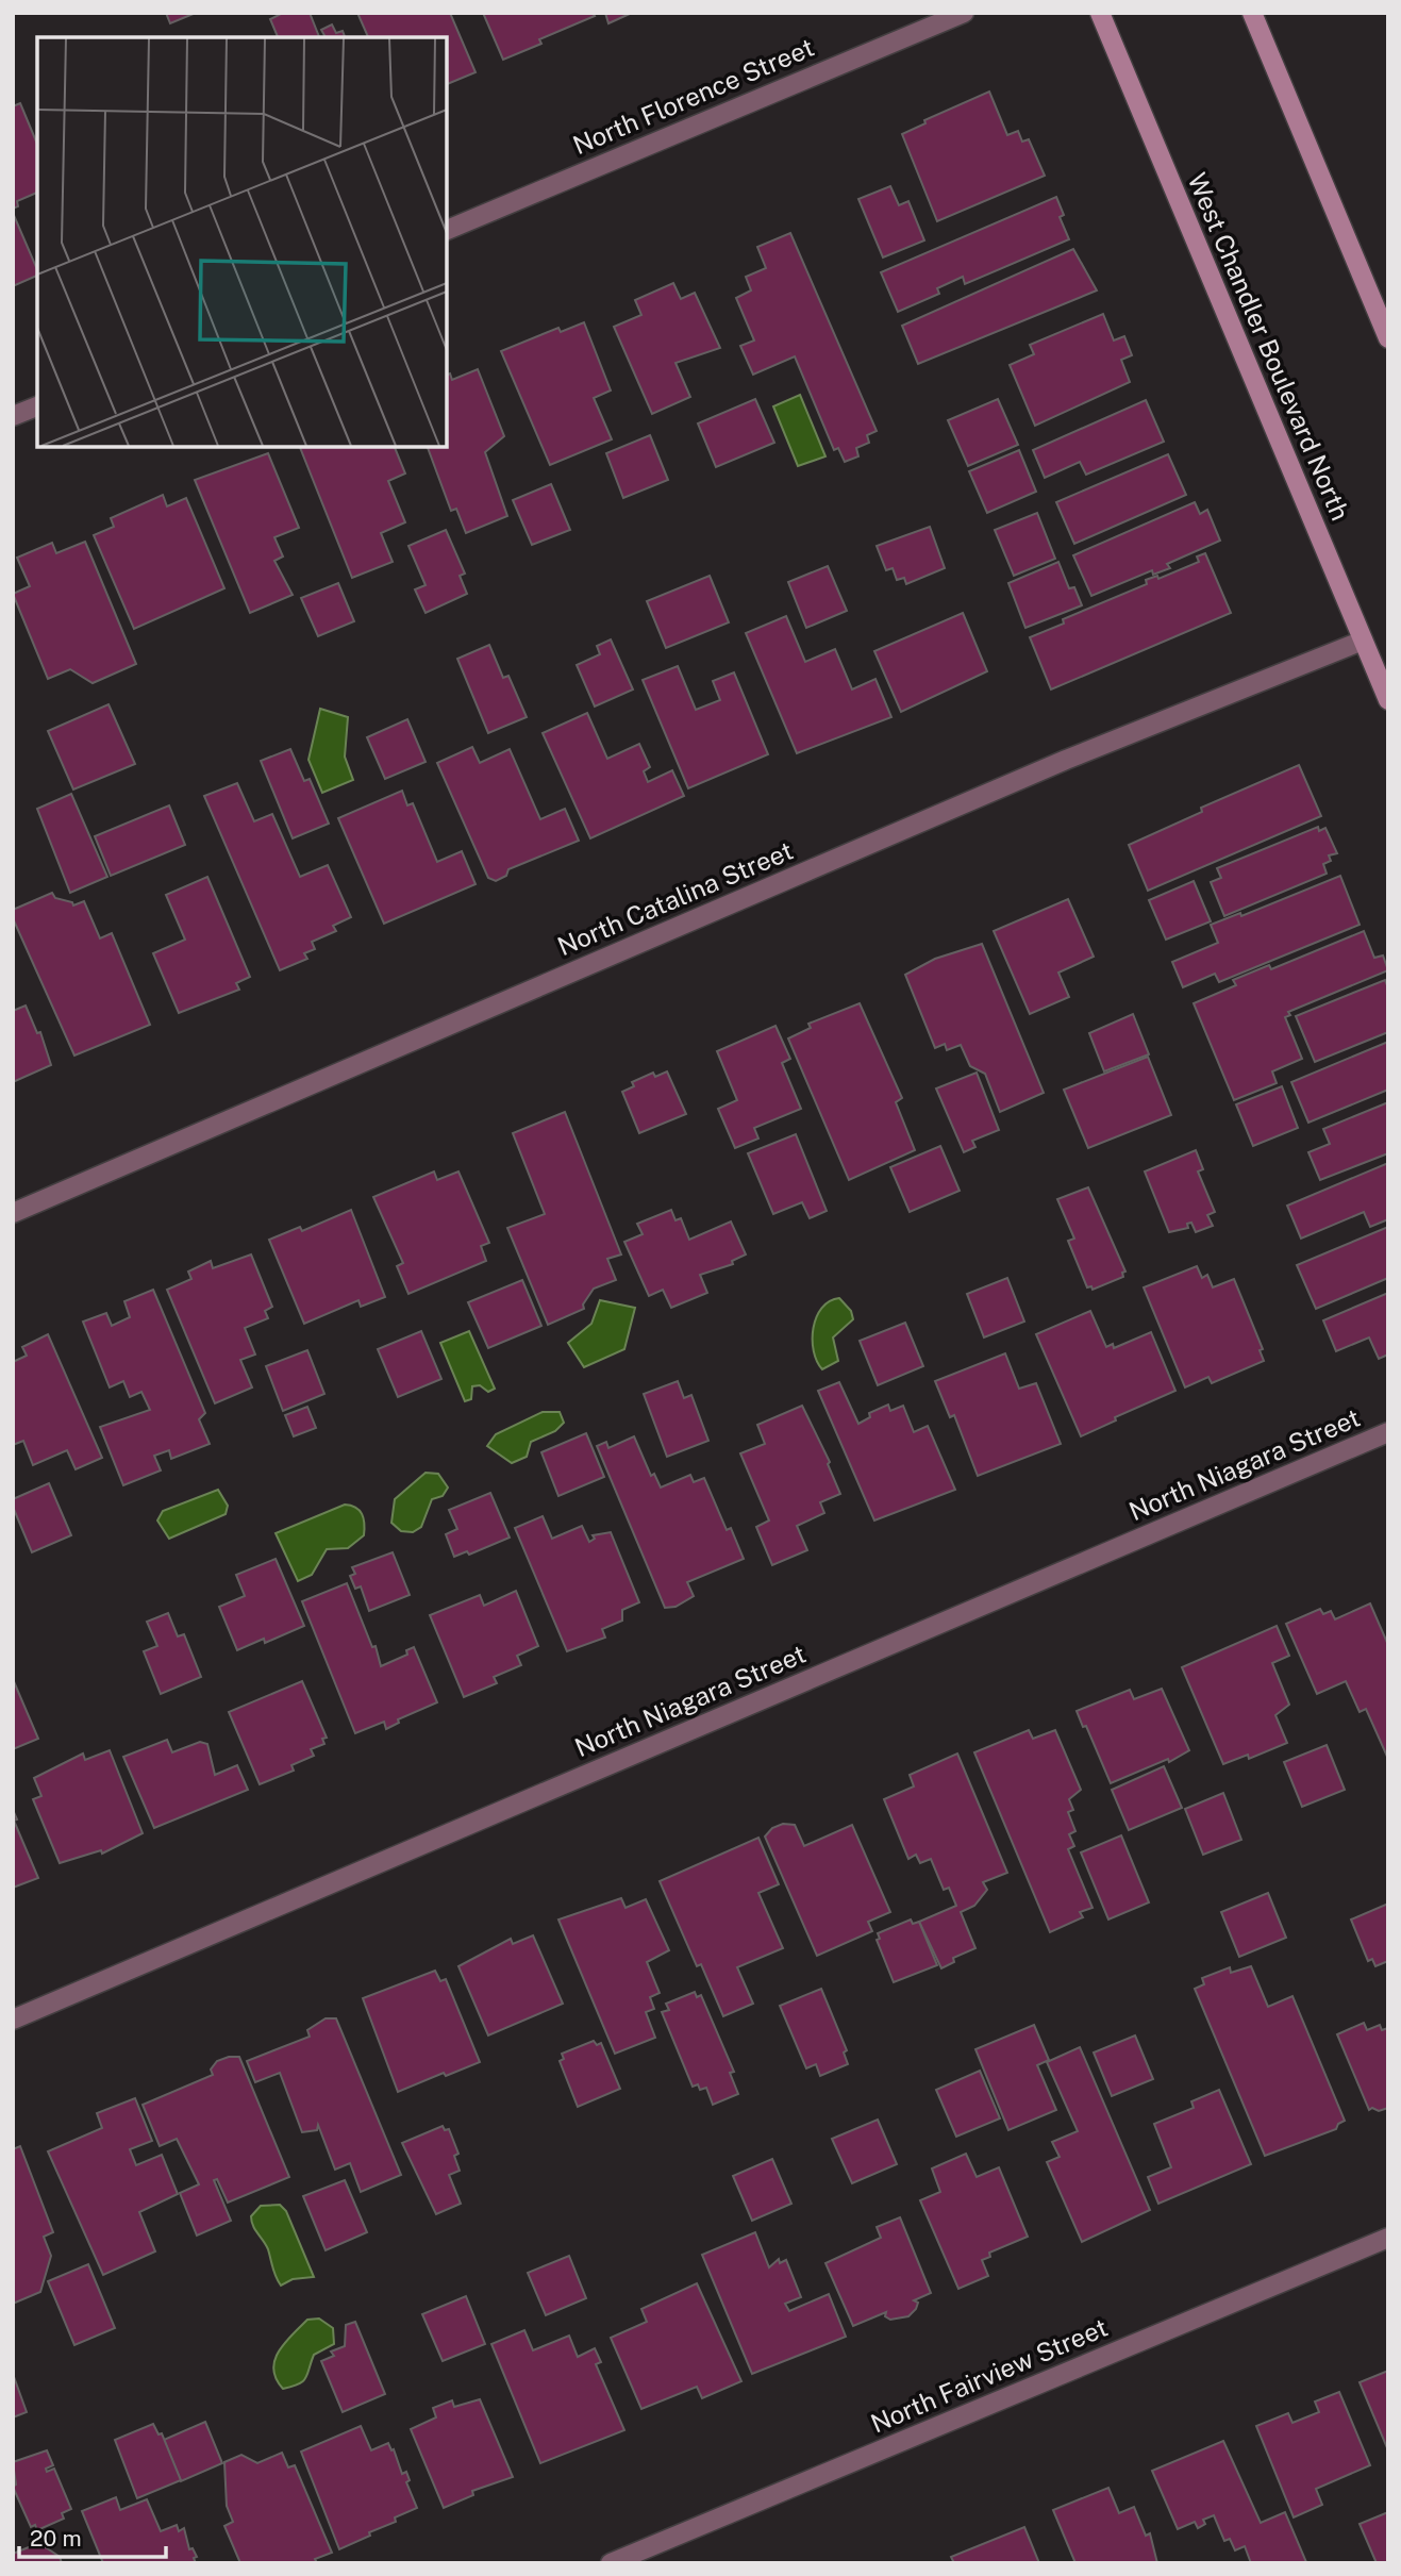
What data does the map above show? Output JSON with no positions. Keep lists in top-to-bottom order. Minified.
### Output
{"streets":{"main road":["West Chandler Boulevard North"],"street":["North Florence Street","North Catalina Street","North Niagara Street","North Fairview Street"]},"crossings":[["West Chandler Boulevard North","North Catalina Street"]],"scale_bar":"20 m"}
